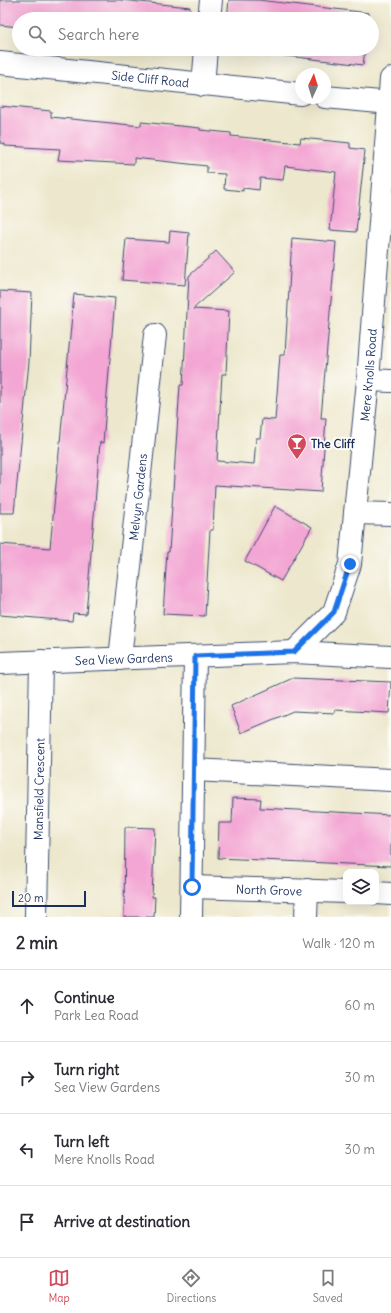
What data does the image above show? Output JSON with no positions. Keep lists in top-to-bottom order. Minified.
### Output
{"streets":{"street":["Side Cliff Road","Mere Knolls Road","Melvyn Gardens","Sea View Gardens","Mansfield Crescent","North Grove"]},"crossings":[["Mere Knolls Road","Sea View Gardens"],["Melvyn Gardens","Sea View Gardens"],["Sea View Gardens","Mansfield Crescent"]],"places":{"bar":["The Cliff"]},"scale_bar":"20 m","north":"top","page":{"search":"Search here","scale":"20 m","heading":["2 min","Walk · 120 m"],"list":[["Continue","Park Lea Road","60 m"],["Turn right","Sea View Gardens","30 m"],["Turn left","Mere Knolls Road","30 m"],"Arrive at destination"],"nav":["Map","Directions","Saved"]}}
